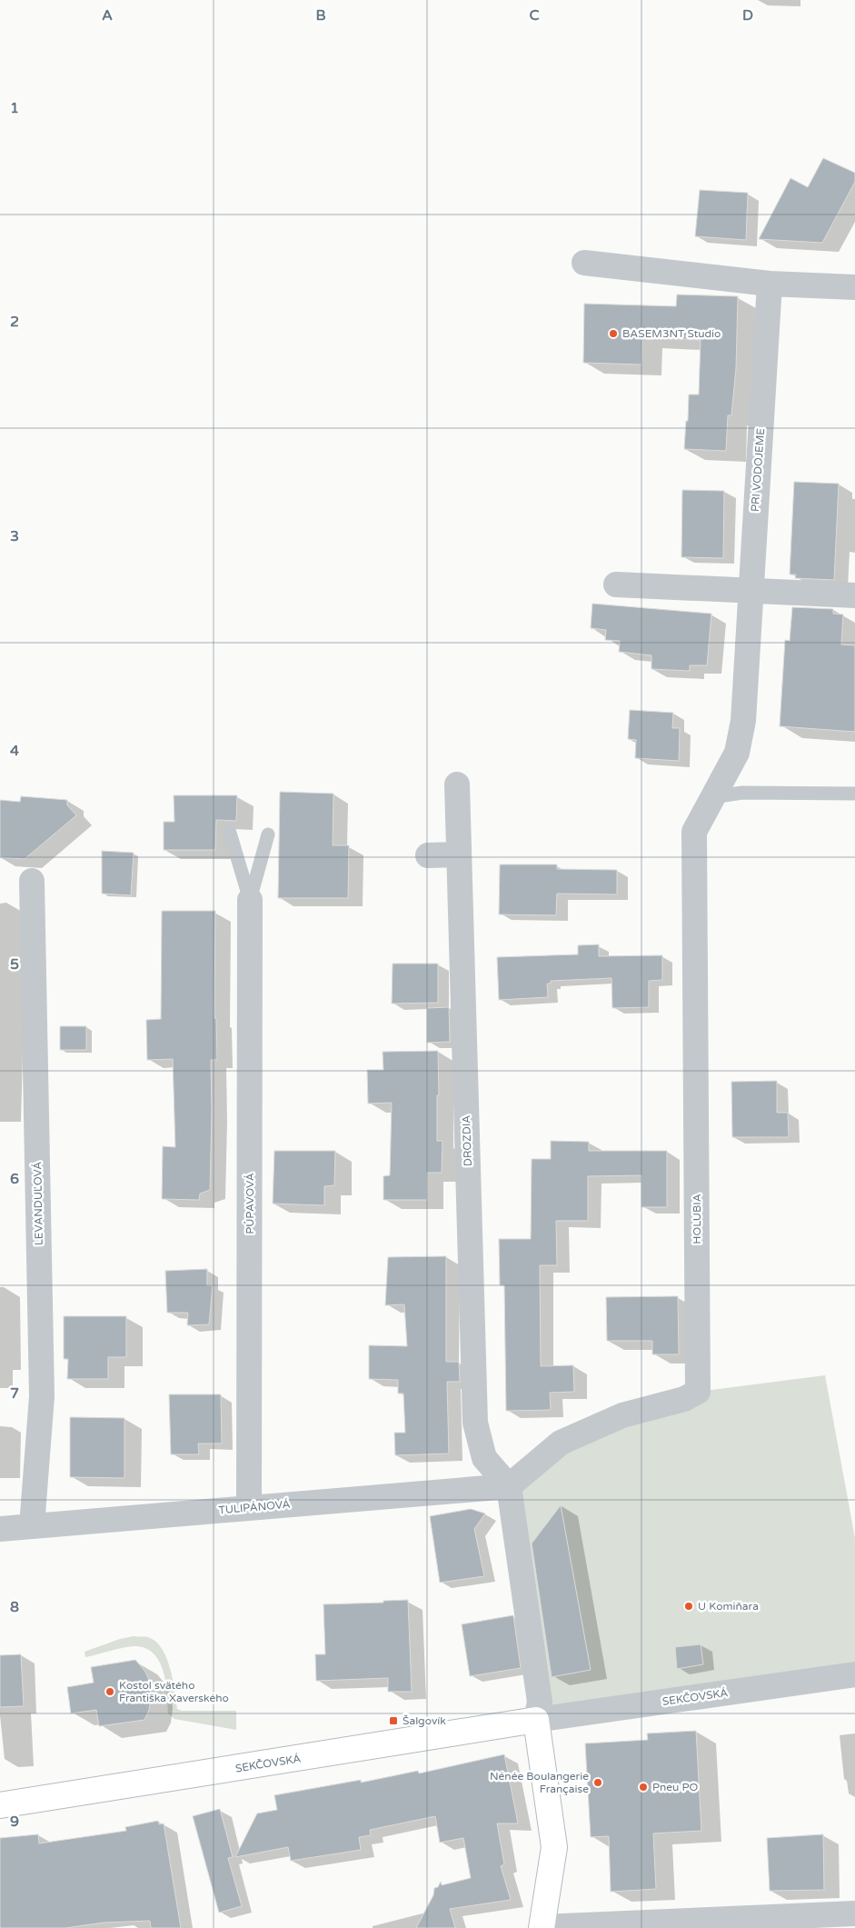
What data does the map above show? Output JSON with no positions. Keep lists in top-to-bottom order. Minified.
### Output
{"streets":{"street":["PRI VODOJEME","DROZDIA","LEVANDUĽOVÁ","PÚPAVOVÁ","HOLUBIA","TULIPÁNOVÁ","SEKČOVSKÁ"]},"crossings":[["PRI VODOJEME","HOLUBIA"],["DROZDIA","HOLUBIA"],["DROZDIA","TULIPÁNOVÁ"],["LEVANDUĽOVÁ","TULIPÁNOVÁ"],["PÚPAVOVÁ","TULIPÁNOVÁ"],["HOLUBIA","TULIPÁNOVÁ"]],"places":{"other":["BASEM3NT Studio","U Komiňara","Kostol svätého Františka Xaverského","Nénée Boulangerie Française","Pneu PO"],"transit":["Šalgovík"]},"grid":{"columns":["A","B","C","D"],"rows":["1","2","3","4","5","6","7","8","9"]}}
